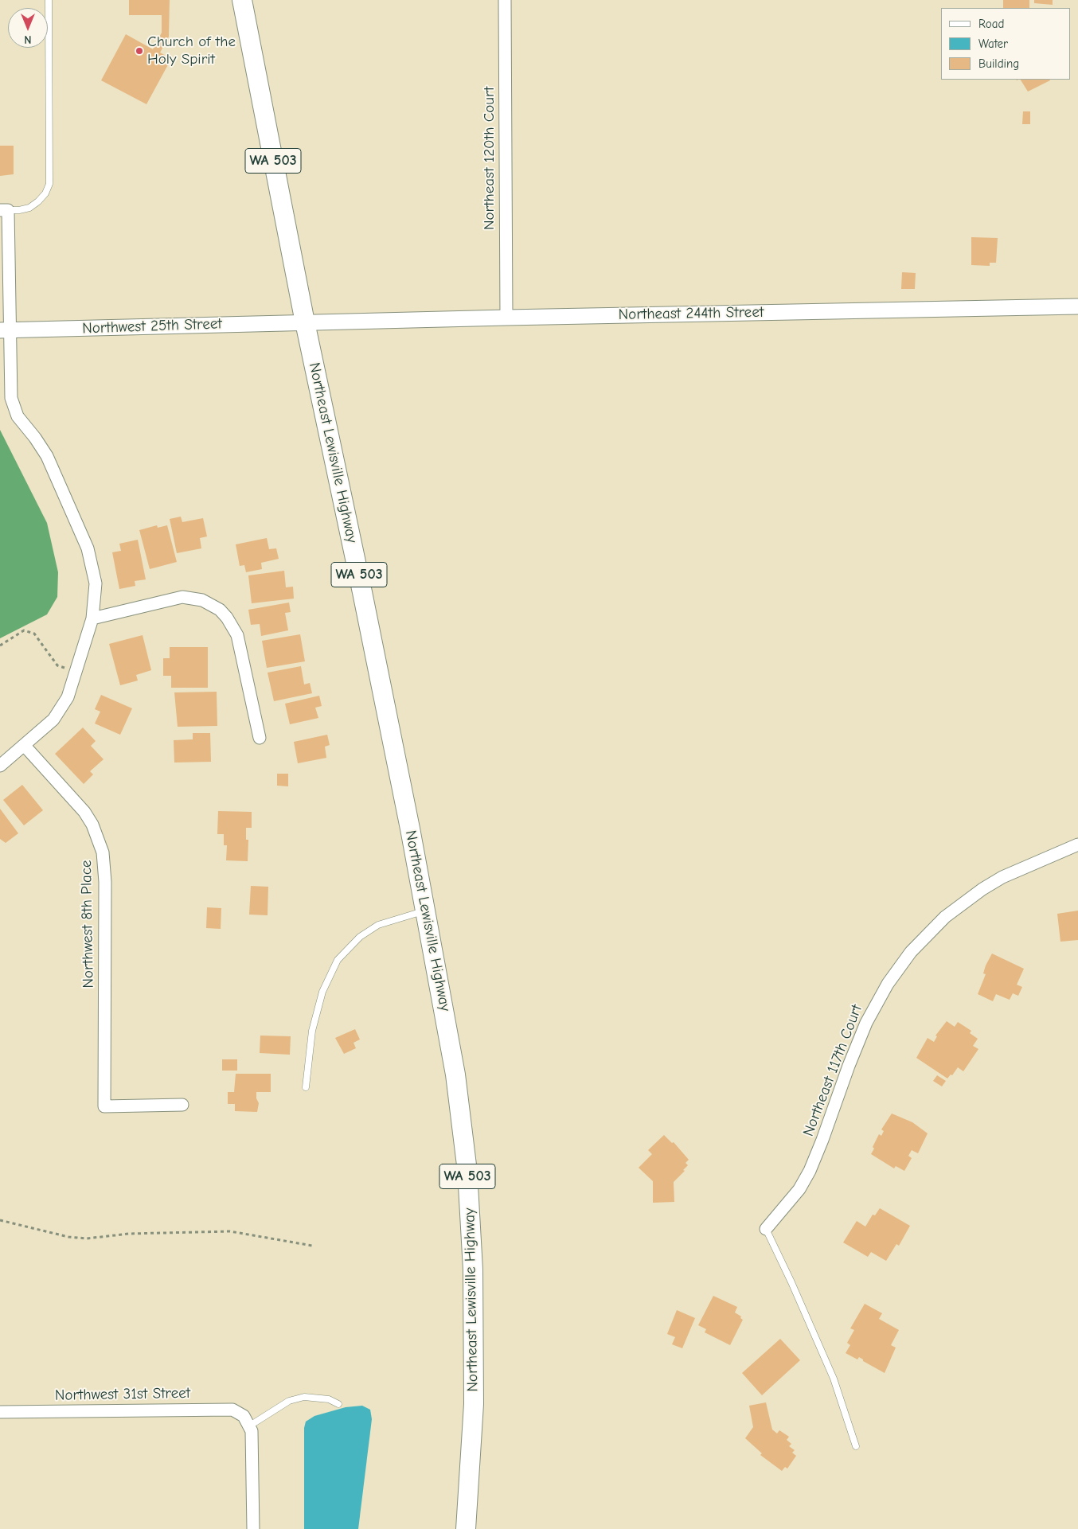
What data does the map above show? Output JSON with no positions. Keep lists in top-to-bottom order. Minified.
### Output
{"streets":{"main road":["WA 503","Northeast Lewisville Highway"],"street":["Northeast 120th Court","Northeast 244th Street","Northwest 25th Street","Northwest 8th Place","Northeast 117th Court","Northwest 31st Street"]},"crossings":[["Northeast 120th Court","Northeast 244th Street"],["WA 503","Northeast 244th Street"],["WA 503","Northwest 25th Street"],["WA 503","Northeast Lewisville Highway"],["Northeast 244th Street","Northwest 25th Street"],["Northeast 244th Street","Northeast Lewisville Highway"],["Northwest 25th Street","Northeast Lewisville Highway"]],"places":["Church of the Holy Spirit"],"legend":["Road","Water","Building"],"north":"bottom"}
